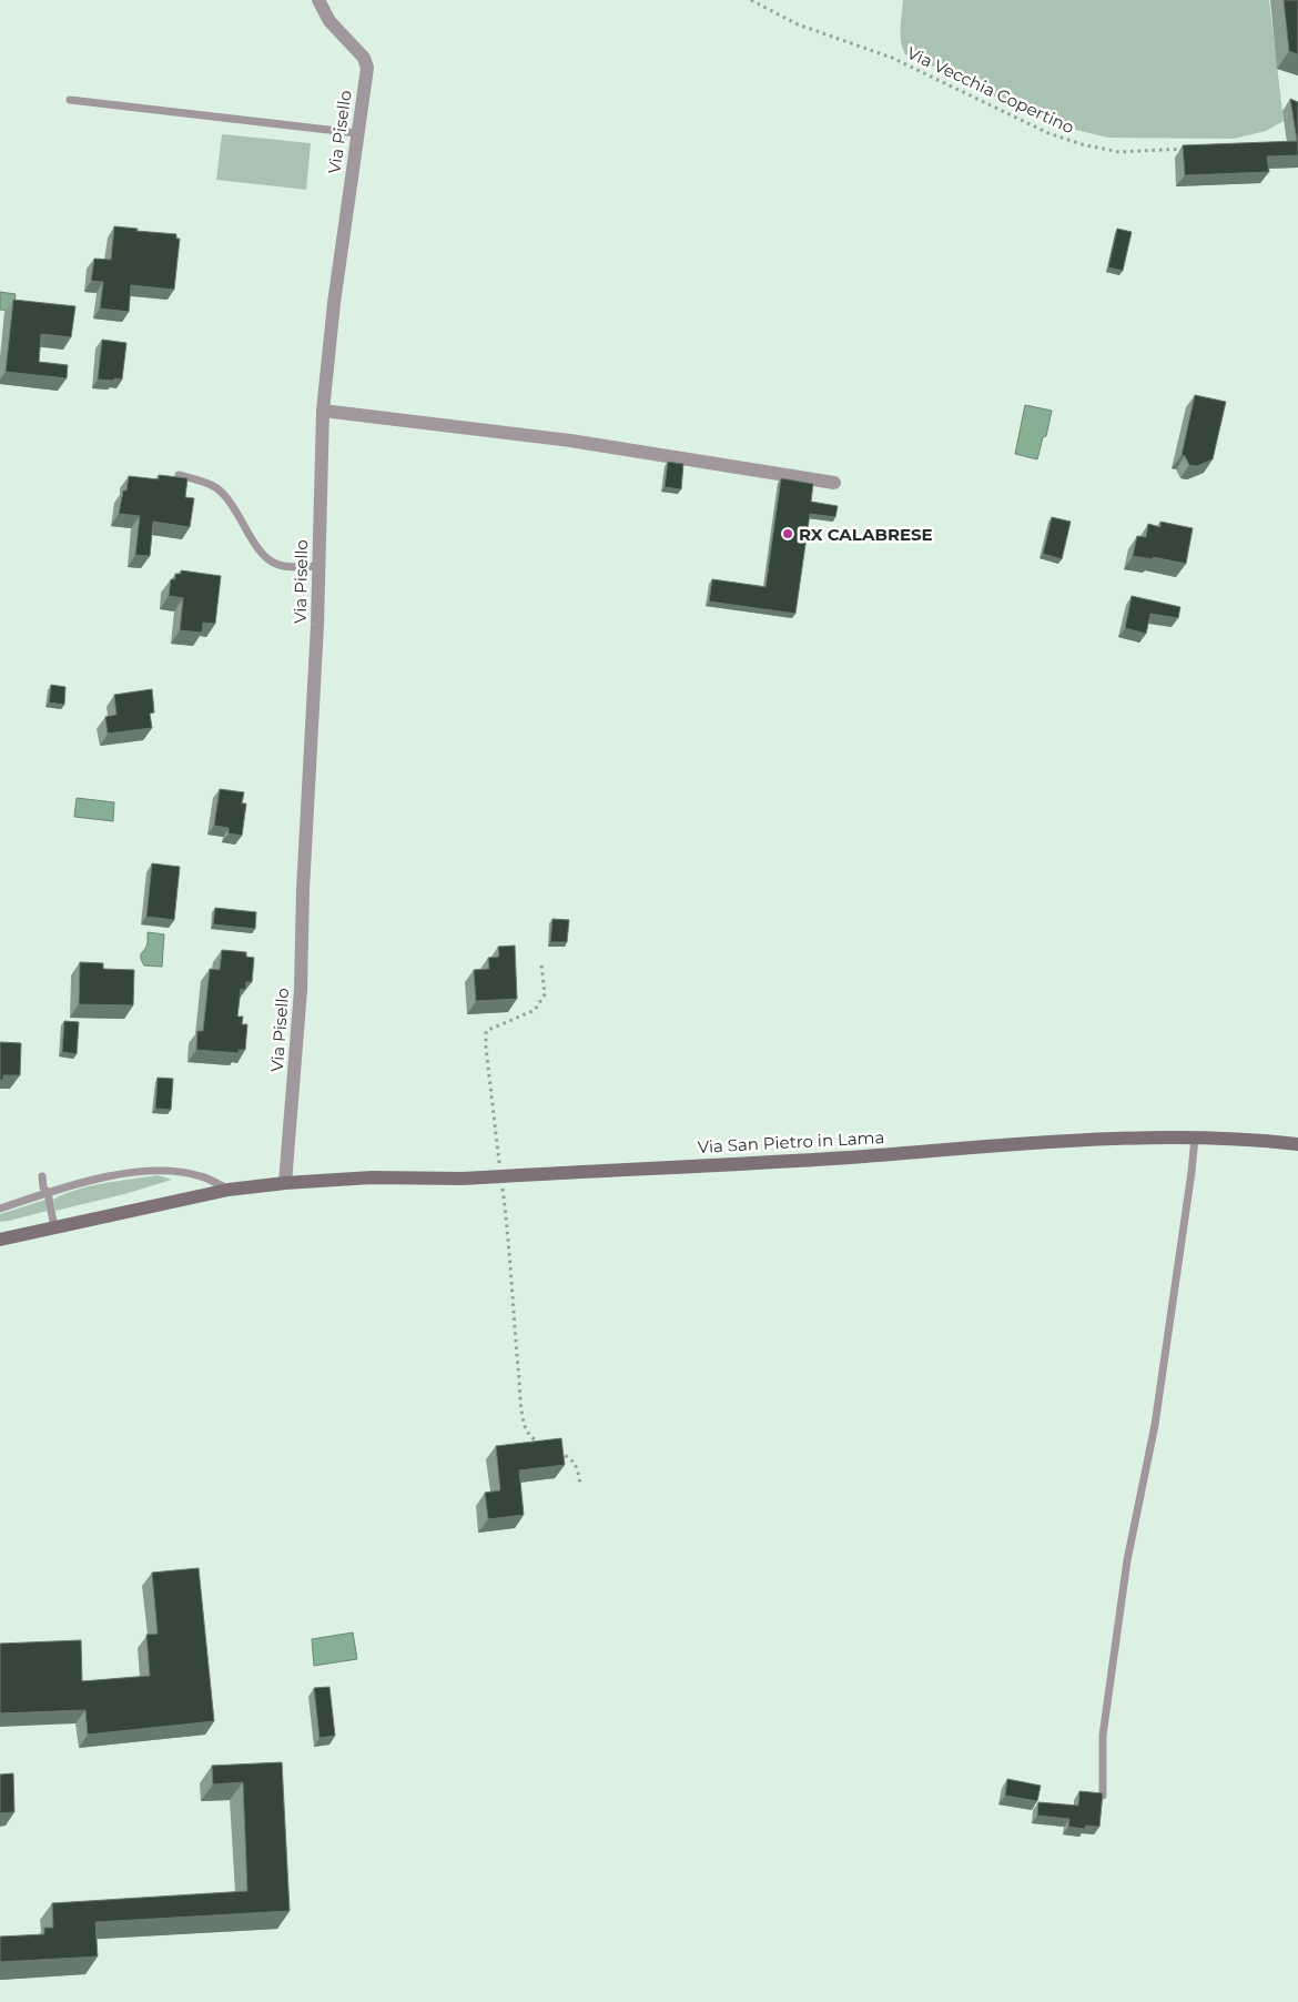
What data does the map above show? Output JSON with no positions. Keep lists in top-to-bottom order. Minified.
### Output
{"streets":{"main road":["Via San Pietro in Lama"],"street":["Via Pisello"],"path":["Via Vecchia Copertino"]},"crossings":[["Via Pisello","Via San Pietro in Lama"]],"places":["RX CALABRESE"]}
